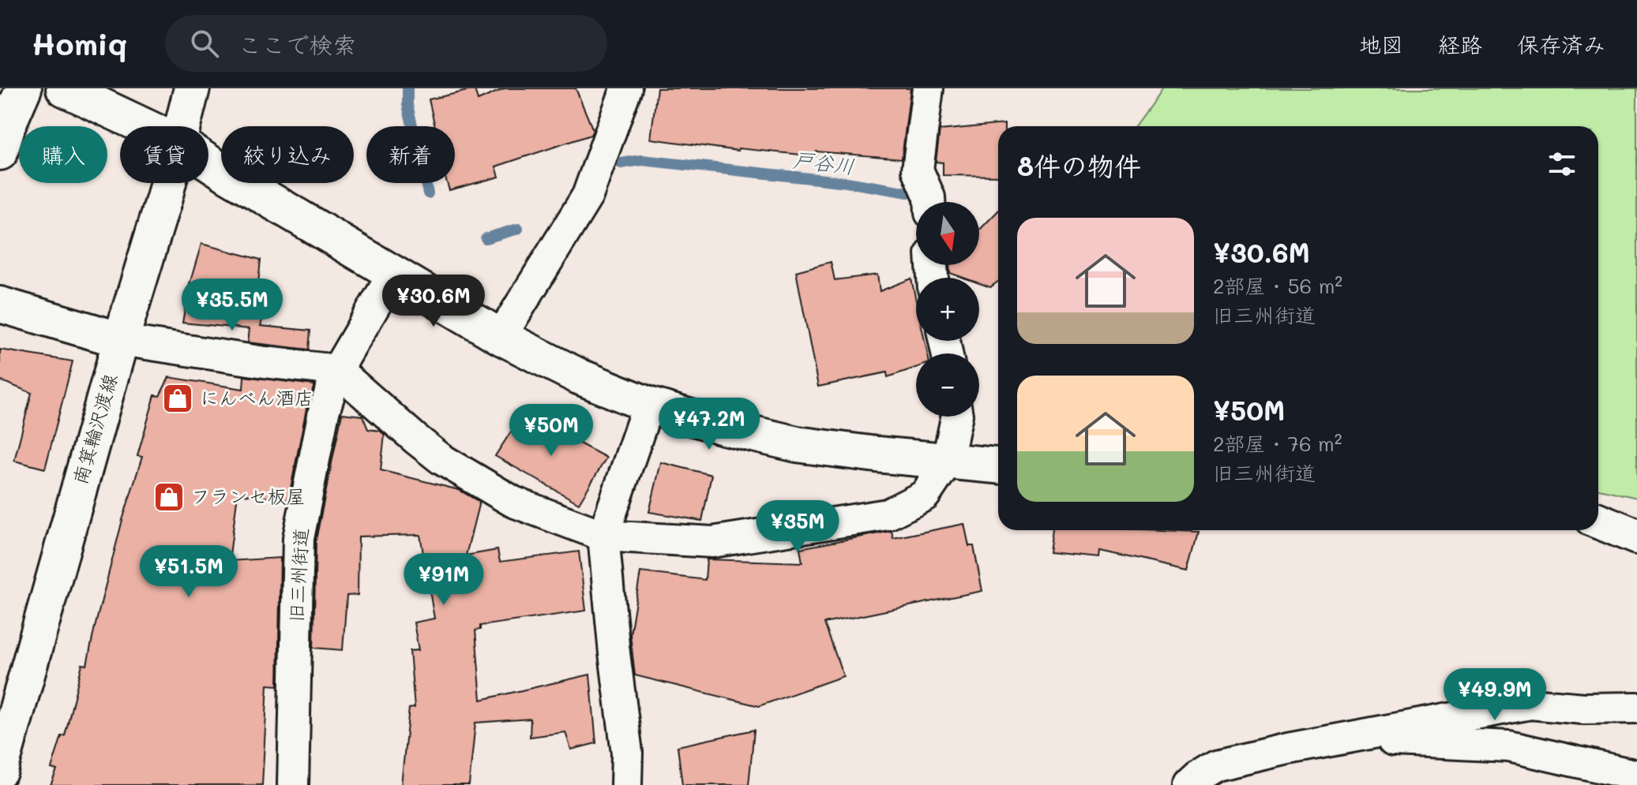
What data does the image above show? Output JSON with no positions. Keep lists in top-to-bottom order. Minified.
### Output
{"streets":{"street":["南箕輪沢渡線","旧三州街道"]},"water":["戸谷川"],"places":{"shop":["にんべん酒店","フランセ板屋"]},"north":"bottom","page":{"header":"Homiq","search":"ここで検索","nav":["地図","経路","保存済み"],"chip":["購入","賃貸","絞り込み","新着"],"heading":"8件の物件","map_buttons":["+","−"],"list":[{"name":"¥30.6M","note":"2部屋 · 56 m² · 旧三州街道"},{"name":"¥50M","note":"2部屋 · 76 m² · 旧三州街道"}],"price":["¥30.6M","¥35.5M","¥47.2M","¥50M","¥35M","¥51.5M","¥91M","¥49.9M"]}}
